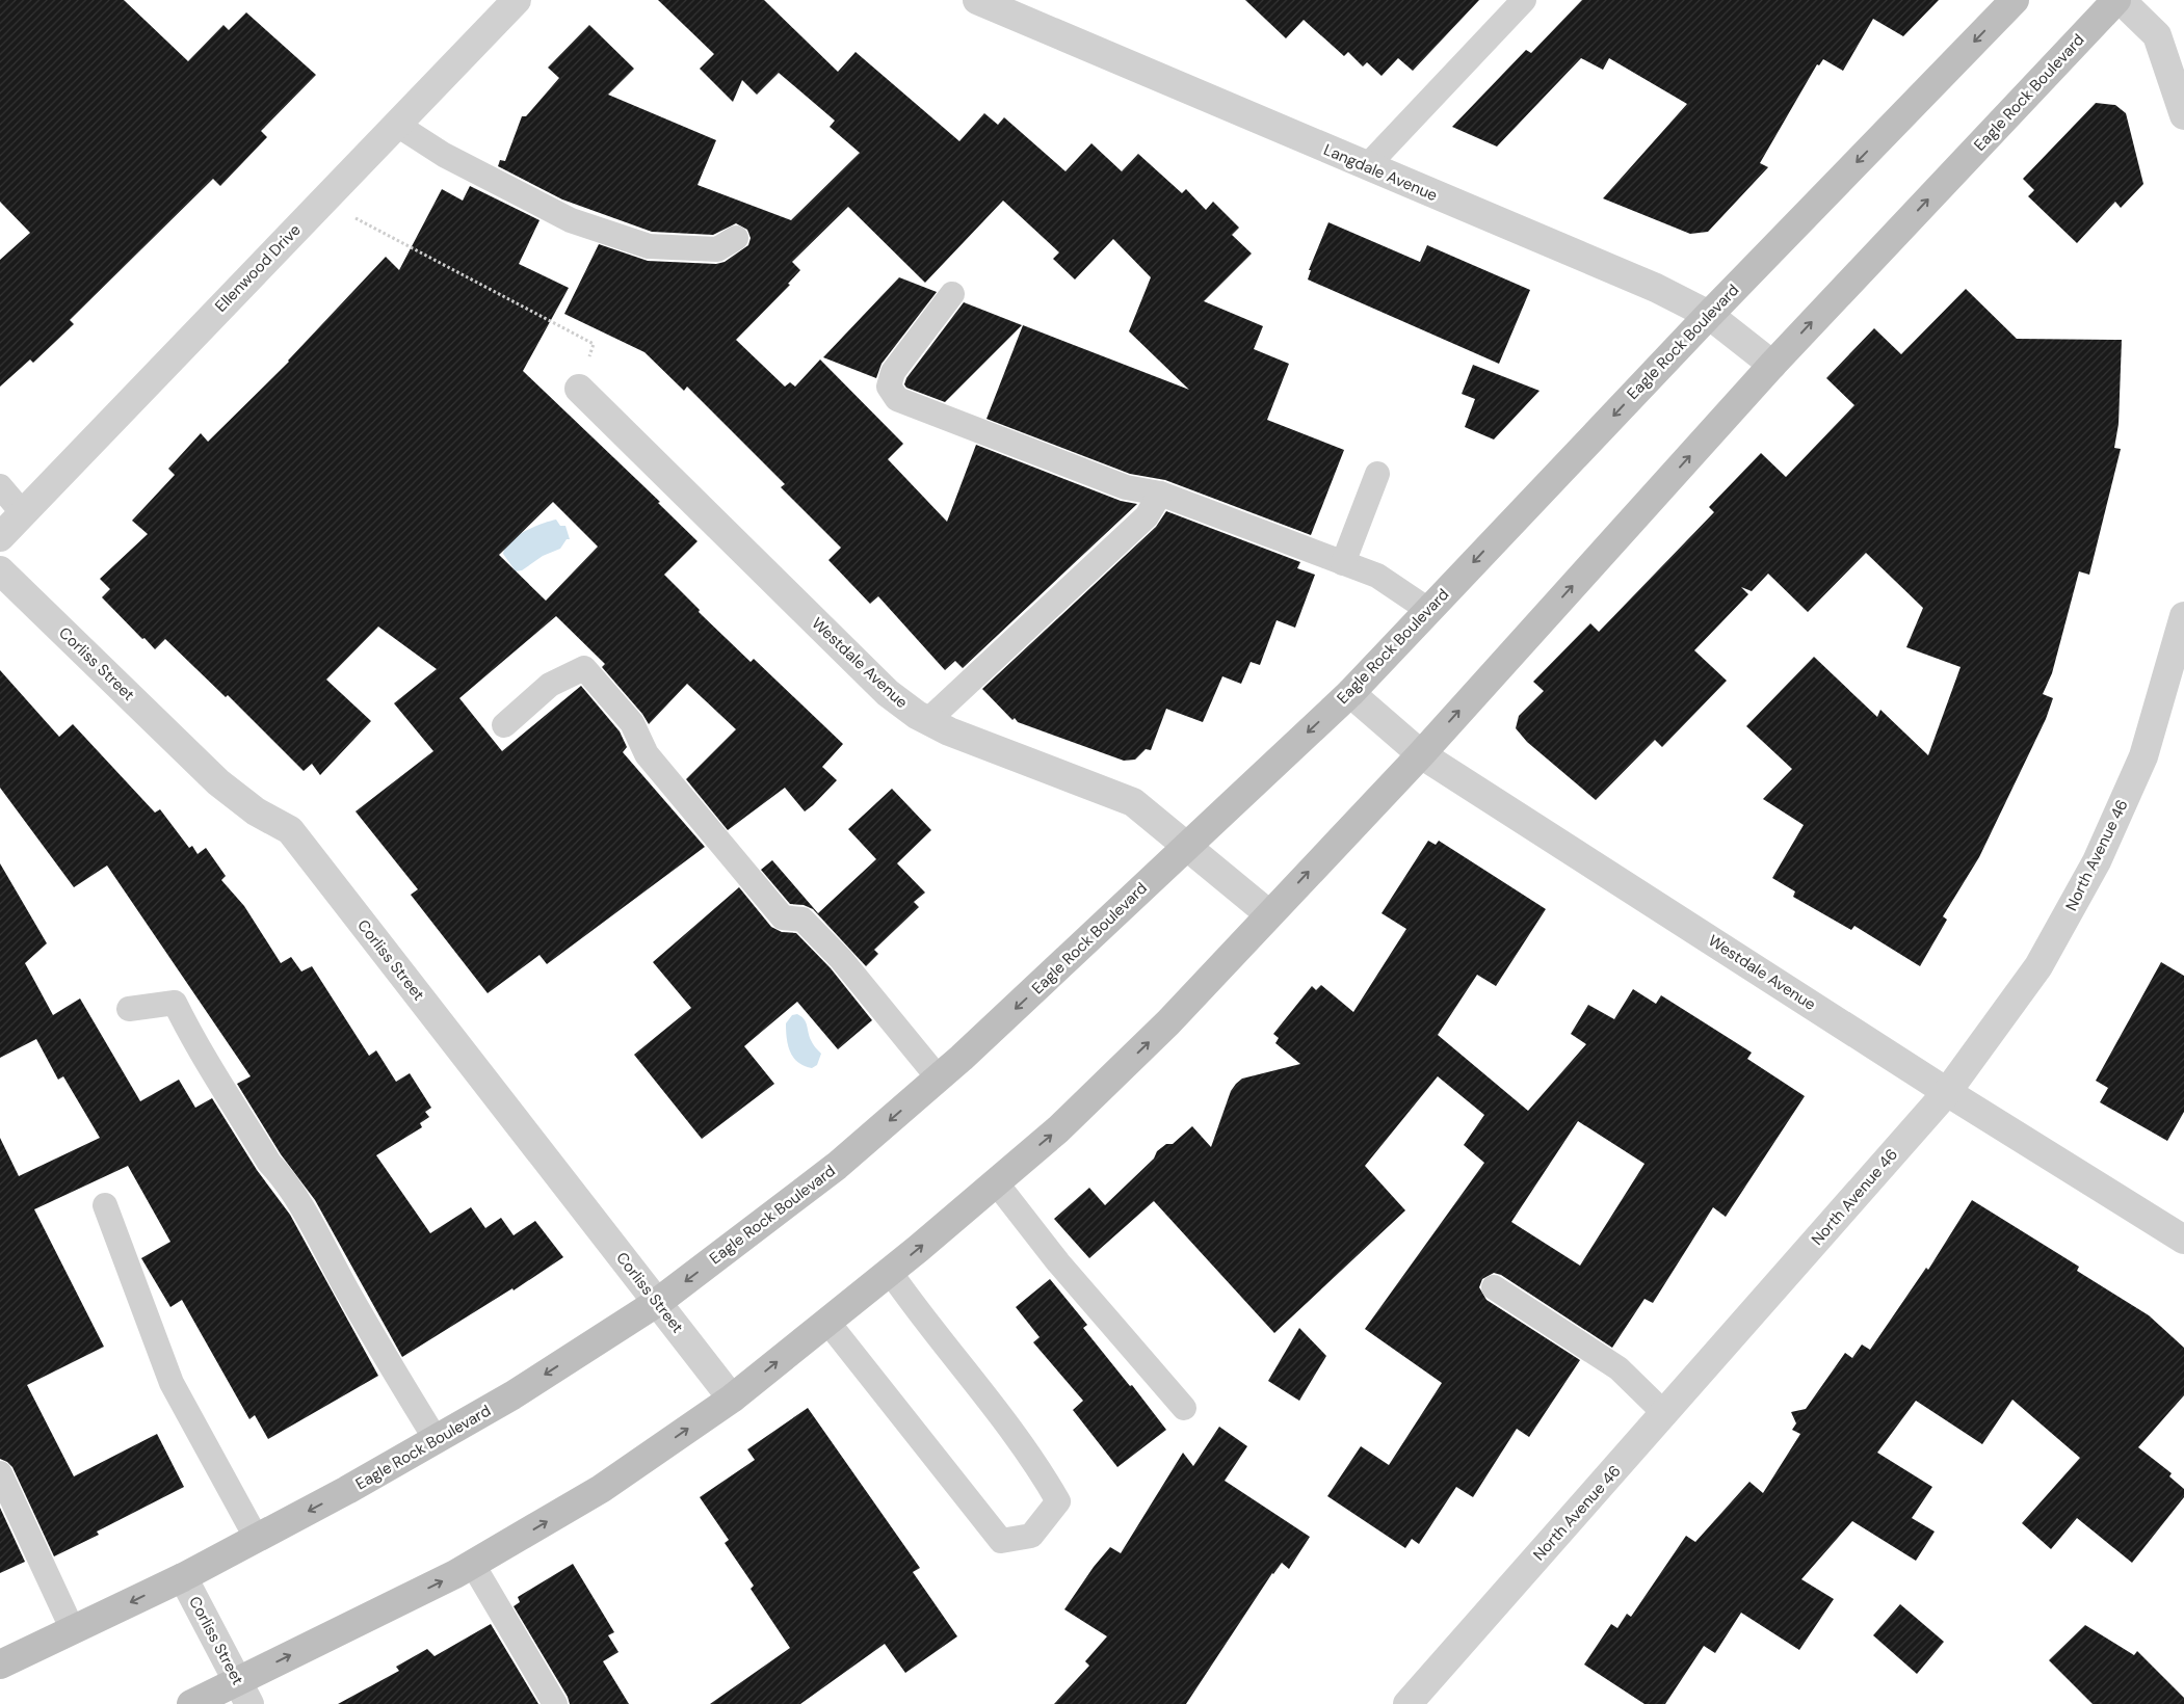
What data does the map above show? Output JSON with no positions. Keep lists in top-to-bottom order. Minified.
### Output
{"streets":{"main road":["Eagle Rock Boulevard"],"street":["Langdale Avenue","Ellenwood Drive","Westdale Avenue","Corliss Street","North Avenue 46"]},"crossings":[["Eagle Rock Boulevard","Langdale Avenue"],["Eagle Rock Boulevard","Westdale Avenue"],["Eagle Rock Boulevard","Corliss Street"],["Westdale Avenue","North Avenue 46"]]}
